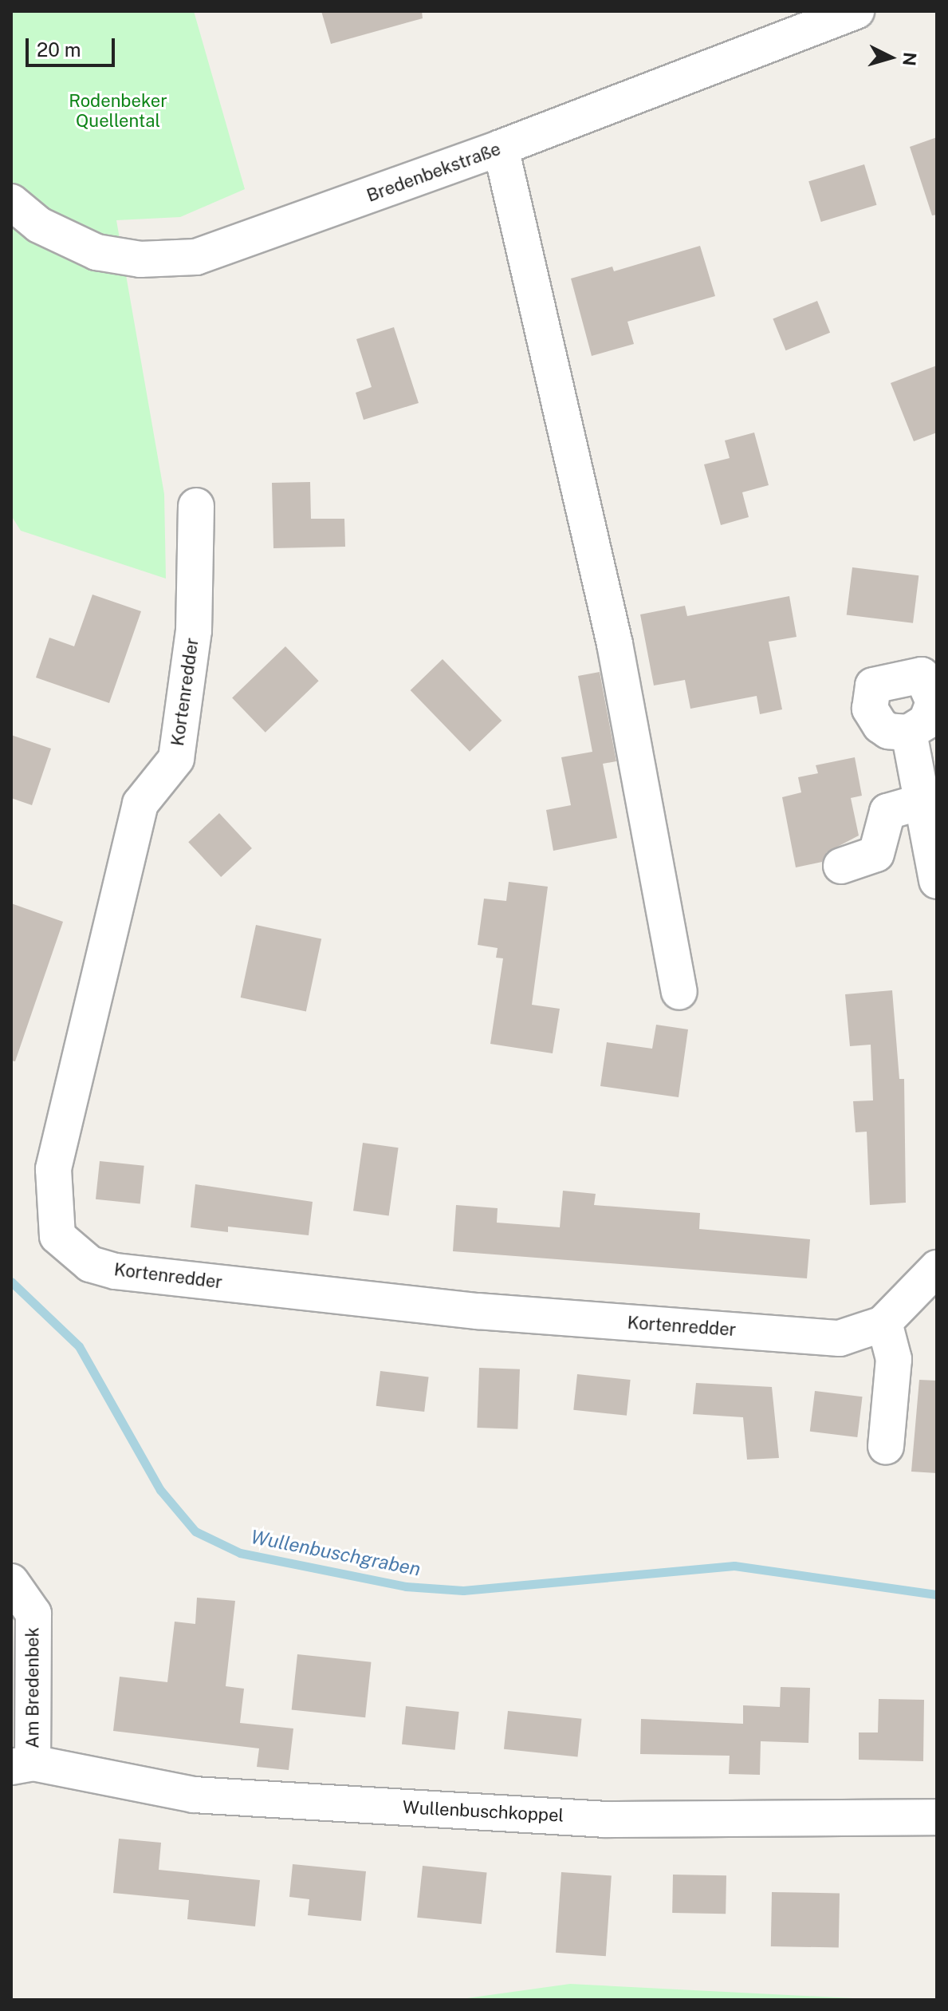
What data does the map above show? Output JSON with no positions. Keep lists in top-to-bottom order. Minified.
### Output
{"streets":{"street":["Bredenbekstraße","Kortenredder","Am Bredenbek","Wullenbuschkoppel"]},"crossings":[["Am Bredenbek","Wullenbuschkoppel"]],"water":["Wullenbuschgraben"],"parks":["Rodenbeker Quellental"],"scale_bar":"20 m","north":"right"}
